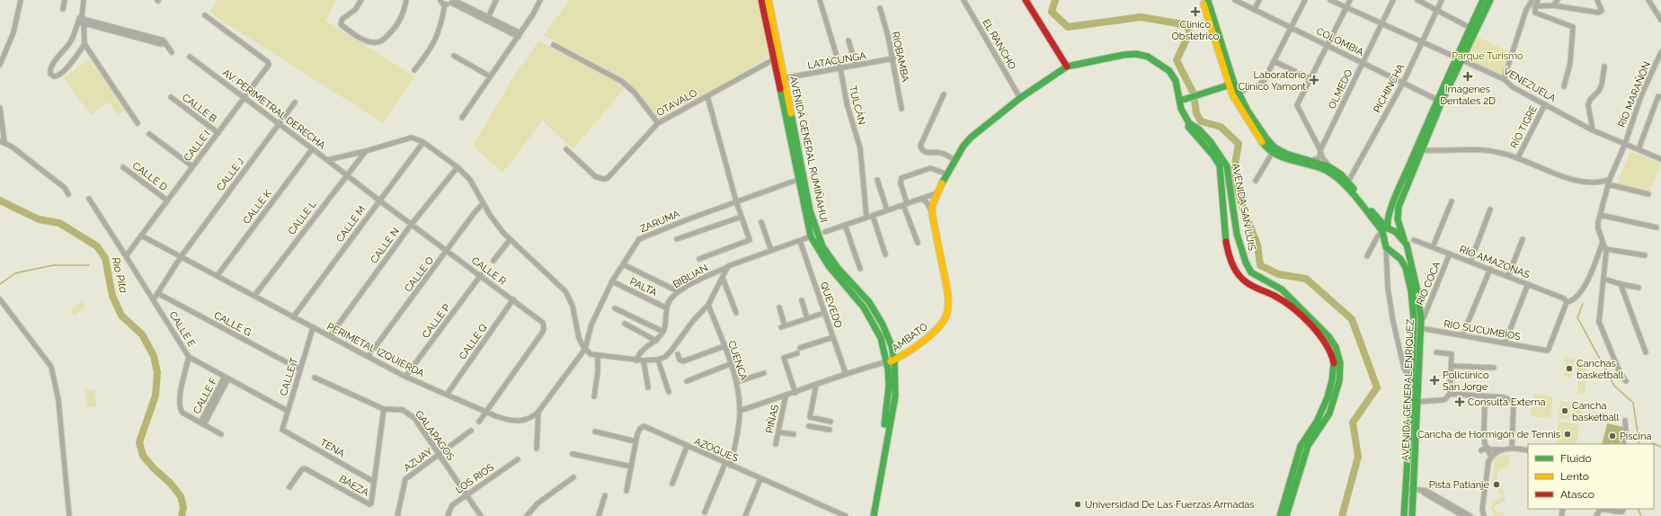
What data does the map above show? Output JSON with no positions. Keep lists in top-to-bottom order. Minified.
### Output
{"streets":{"main road":["AVENIDA GENERAL RUMIÑAHUI","AVENIDA SAN LUIS","AMBATO","AVENIDA GENERAL ENRÍQUEZ"],"street":["COLOMBIA","EL RANCHO","RIOBAMBA","LATACUNGA","VENEZUELA","PICHINCHA","OLMEDO","RÍO MARAÑÒN","OTAVALO","TULCÁN","CALLE B","AV. PERIMETRAL DERECHA","RÍO TIGRE","CALLE I","CALLE J","CALLE D","CALLE K","CALLE L","ZARUMA","CALLE M","CALLE N","RÍO AMAZONAS","CALLE R","CALLE O","BIBLIAN","RÍO COCA","PALTA","QUEVEDO","CALLE P","CALLE G","CALLE E","RÍO SUCUMBÌOS","CALLE Q","PERIMETAL IZQUIERDA","CUENCA","CALLE T","CALLE F","PIÑAS","GALAPAGOS","TENA","AZOGUES","AZUAY","LOS RIOS","BAEZA"]},"crossings":[["COLOMBIA","PICHINCHA"],["COLOMBIA","OLMEDO"],["COLOMBIA","AVENIDA GENERAL ENRÍQUEZ"],["EL RANCHO","AMBATO"],["RIOBAMBA","LATACUNGA"],["LATACUNGA","TULCÁN"],["LATACUNGA","AVENIDA GENERAL RUMIÑAHUI"],["VENEZUELA","PICHINCHA"],["VENEZUELA","OLMEDO"],["VENEZUELA","RÍO MARAÑÒN"],["VENEZUELA","RÍO TIGRE"],["VENEZUELA","AVENIDA GENERAL ENRÍQUEZ"],["OTAVALO","AVENIDA GENERAL RUMIÑAHUI"],["CALLE B","CALLE I"],["AV. PERIMETRAL DERECHA","CALLE I"],["AV. PERIMETRAL DERECHA","CALLE J"],["AV. PERIMETRAL DERECHA","CALLE K"],["AV. PERIMETRAL DERECHA","CALLE L"],["AV. PERIMETRAL DERECHA","ZARUMA"],["AV. PERIMETRAL DERECHA","CALLE M"],["AV. PERIMETRAL DERECHA","CALLE N"],["AV. PERIMETRAL DERECHA","CALLE R"],["AV. PERIMETRAL DERECHA","CALLE O"],["AV. PERIMETRAL DERECHA","PERIMETAL IZQUIERDA"],["CALLE I","CALLE D"],["CALLE I","PERIMETAL IZQUIERDA"],["AVENIDA GENERAL RUMIÑAHUI","ZARUMA"],["AVENIDA GENERAL RUMIÑAHUI","BIBLIAN"],["AVENIDA GENERAL RUMIÑAHUI","AMBATO"],["CALLE J","CALLE G"],["CALLE J","CALLE E"],["CALLE J","PERIMETAL IZQUIERDA"],["CALLE K","PERIMETAL IZQUIERDA"],["AVENIDA SAN LUIS","AMBATO"],["CALLE L","CALLE R"],["CALLE L","PERIMETAL IZQUIERDA"],["ZARUMA","PALTA"],["ZARUMA","PERIMETAL IZQUIERDA"],["CALLE M","CALLE R"],["CALLE M","PERIMETAL IZQUIERDA"],["CALLE N","CALLE R"],["CALLE N","PERIMETAL IZQUIERDA"],["RÍO AMAZONAS","RÍO COCA"],["RÍO AMAZONAS","RÍO SUCUMBÌOS"],["CALLE R","CALLE O"],["CALLE R","CALLE P"],["CALLE R","CALLE Q"],["CALLE R","PERIMETAL IZQUIERDA"],["CALLE O","PERIMETAL IZQUIERDA"],["BIBLIAN","PALTA"],["BIBLIAN","QUEVEDO"],["RÍO COCA","AVENIDA GENERAL ENRÍQUEZ"],["QUEVEDO","AMBATO"],["CALLE P","PERIMETAL IZQUIERDA"],["CALLE G","CALLE T"],["CALLE E","CALLE T"],["CALLE E","CALLE F"],["RÍO SUCUMBÌOS","AVENIDA GENERAL ENRÍQUEZ"],["AMBATO","CUENCA"],["AMBATO","PIÑAS"],["CALLE Q","PERIMETAL IZQUIERDA"],["PERIMETAL IZQUIERDA","CALLE T"],["CUENCA","AZOGUES"],["CALLE T","TENA"],["GALAPAGOS","AZUAY"],["GALAPAGOS","LOS RIOS"],["GALAPAGOS","BAEZA"],["TENA","BAEZA"]],"water":["Río Pita"],"parks":["Parque Turismo"],"places":{"health":["Clínico Obstetrico","Imagenes Dentales 2D","Laboratorio Clínico Yamont","Policlínico San Jorge","Consulta Externa"],"other":["Canchas basketball","Cancha basketball","Cancha de Hormigón de Tennis","Piscina","Pista Patianje","Universidad De Las Fuerzas Armadas"]},"legend":["Fluido","Lento","Atasco"]}
